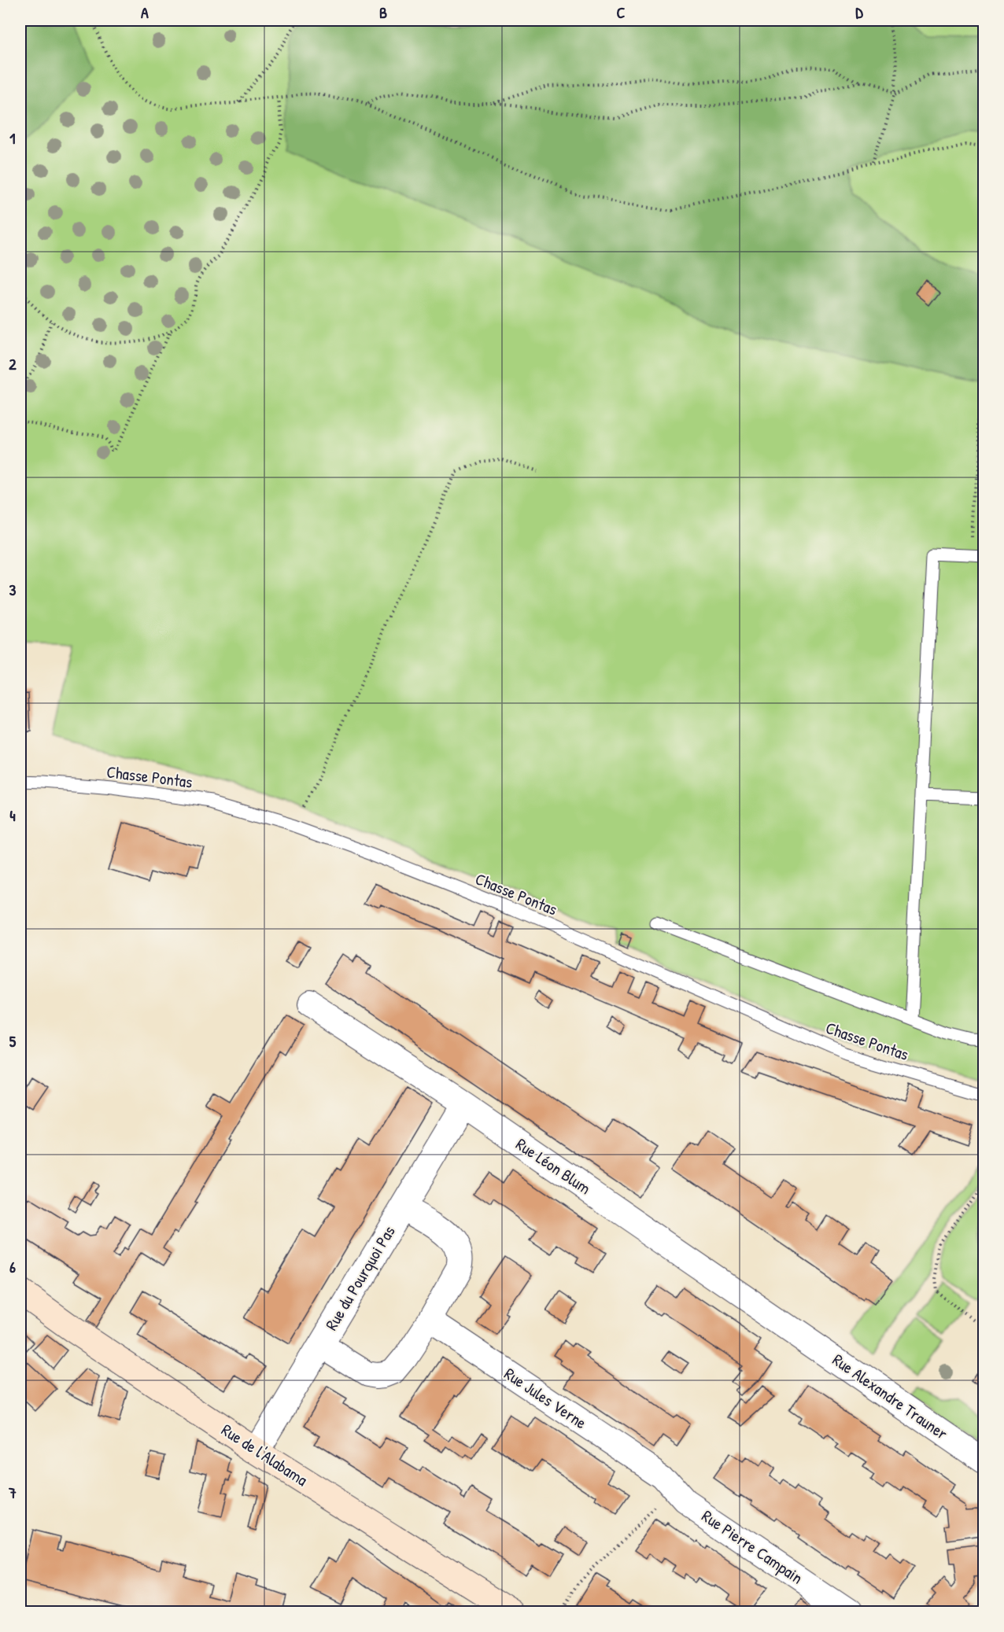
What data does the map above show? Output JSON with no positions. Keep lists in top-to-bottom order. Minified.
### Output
{"streets":{"street":["Rue Léon Blum","Rue du Pourquoi Pas","Rue Alexandre Trauner","Rue Jules Verne","Rue de l'Alabama","Rue Pierre Campain"],"lane":["Chasse Pontas"]},"crossings":[["Rue Léon Blum","Rue du Pourquoi Pas"],["Rue Léon Blum","Rue Alexandre Trauner"],["Rue du Pourquoi Pas","Rue de l'Alabama"],["Rue Jules Verne","Rue Pierre Campain"]],"grid":{"columns":["A","B","C","D"],"rows":["1","2","3","4","5","6","7"]}}
